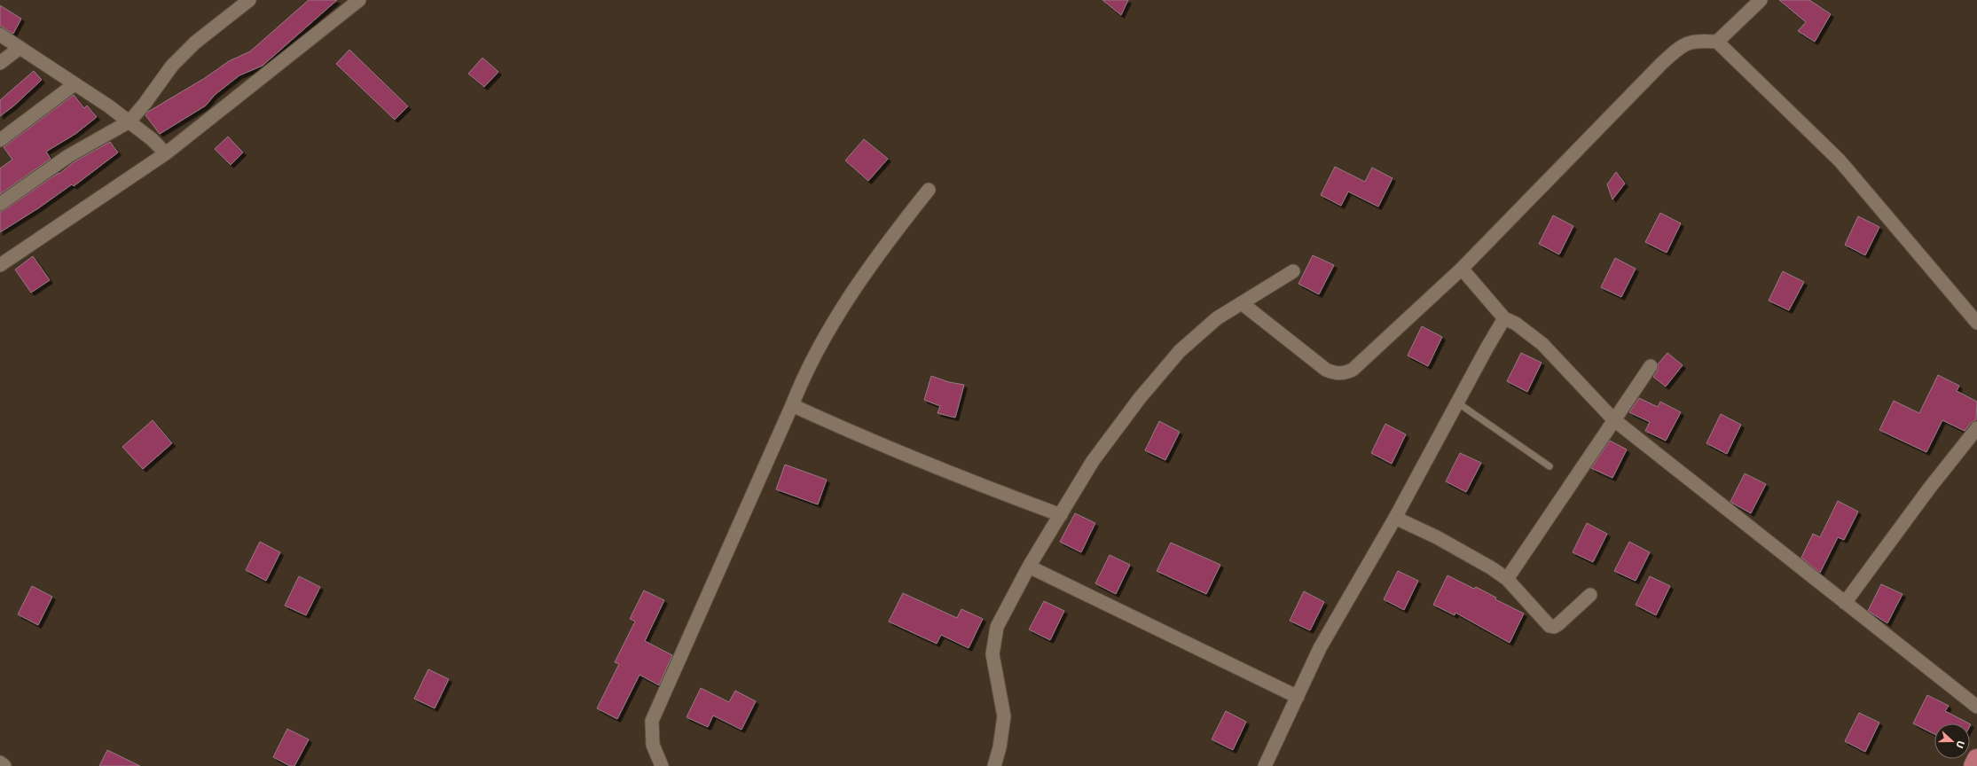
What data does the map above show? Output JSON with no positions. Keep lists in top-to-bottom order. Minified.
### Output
{"north":"right"}
